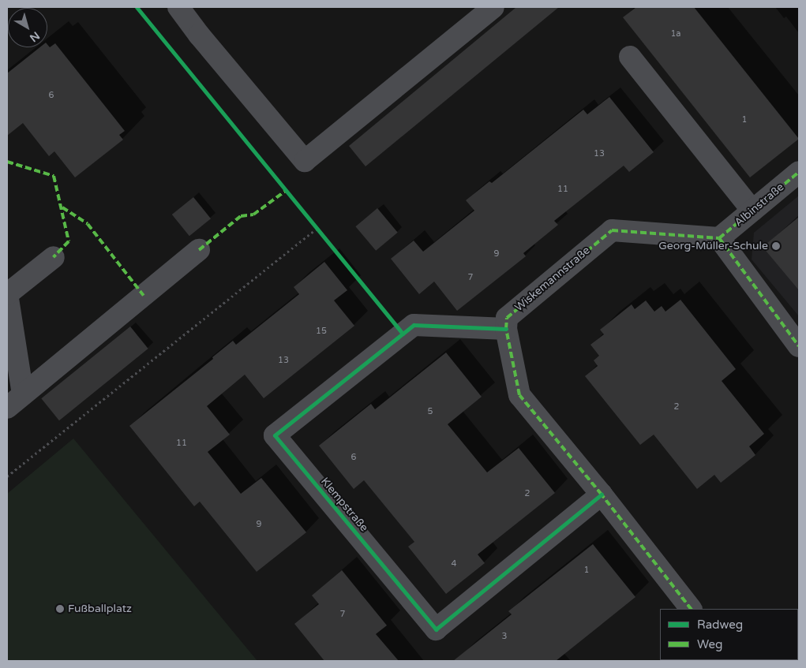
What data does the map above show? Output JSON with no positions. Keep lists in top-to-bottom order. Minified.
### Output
{"streets":{"street":["Albinstraße","Wiskemannstraße","Klempstraße"]},"crossings":[["Albinstraße","Wiskemannstraße"],["Wiskemannstraße","Klempstraße"]],"places":["Georg-Müller-Schule","Fußballplatz"],"house_numbers":["1a","6","1","13","11","9","7","15","13","2","5","11","6","2","9","4","1","7","3"],"legend":["Radweg","Weg"],"north":"bottom right"}
